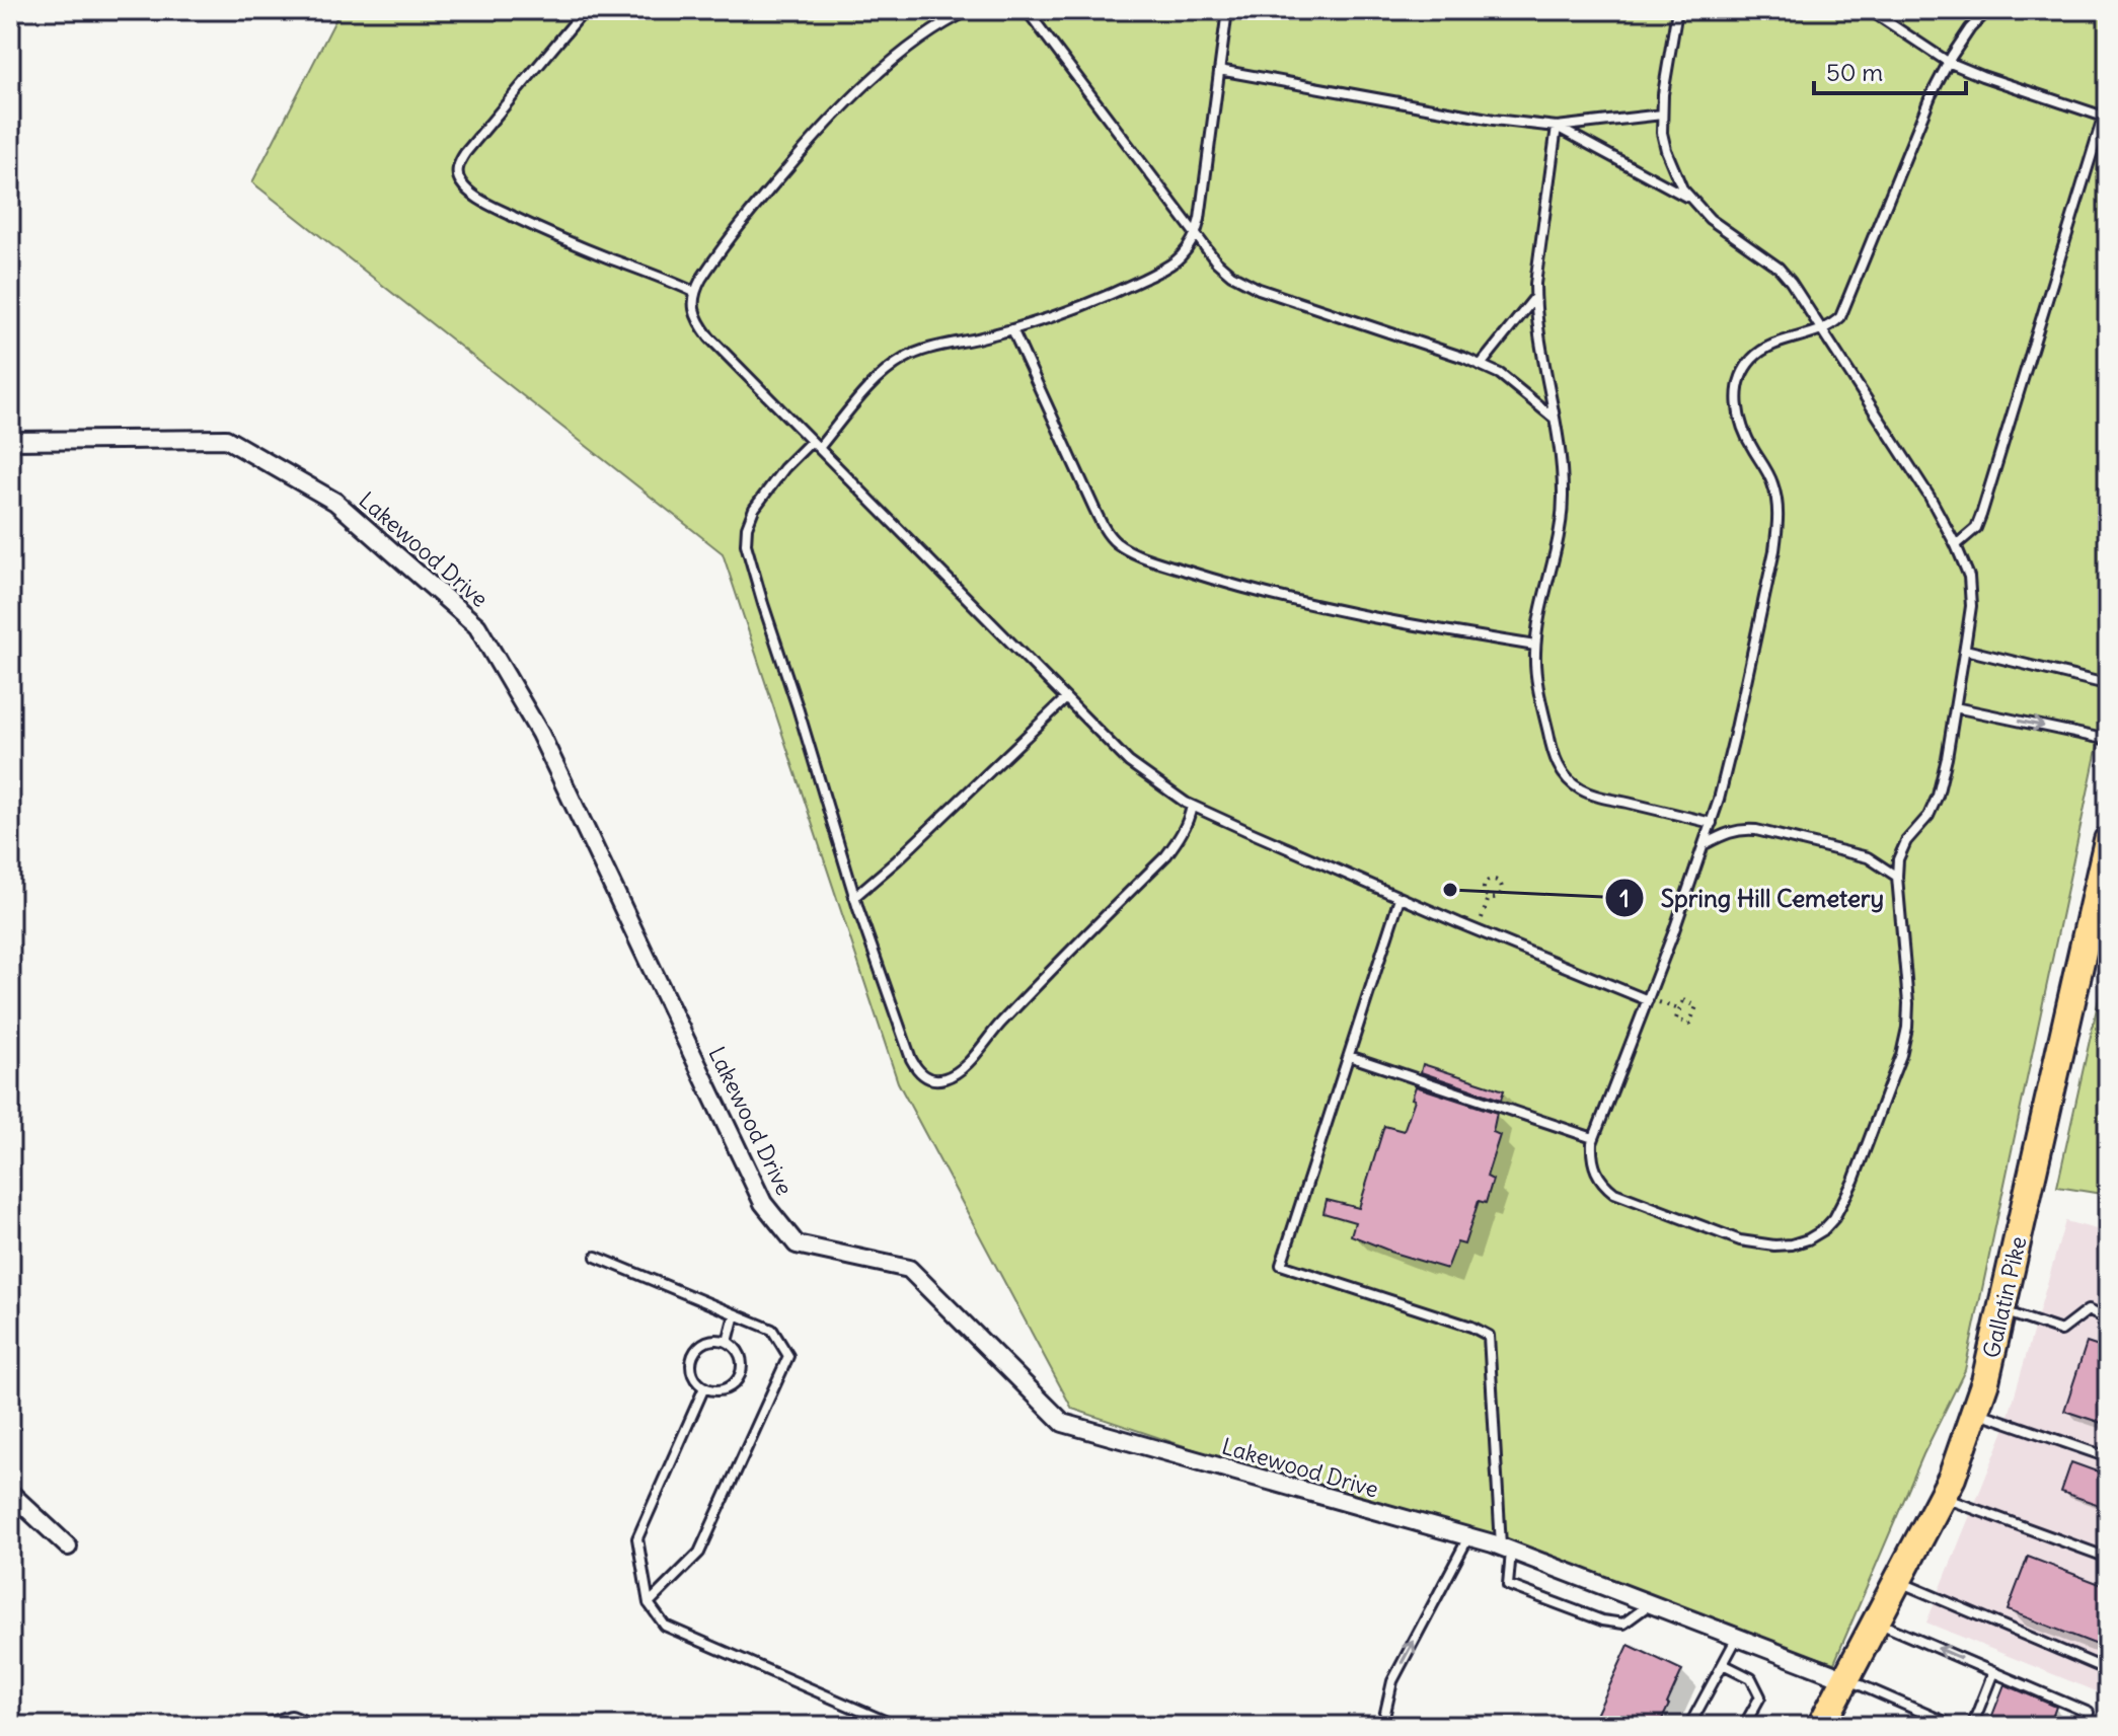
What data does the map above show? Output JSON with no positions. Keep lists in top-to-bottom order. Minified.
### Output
{"streets":{"main road":["Gallatin Pike"],"street":["Lakewood Drive"]},"crossings":[["Lakewood Drive","Gallatin Pike"]],"places":["Spring Hill Cemetery"],"scale_bar":"50 m"}
